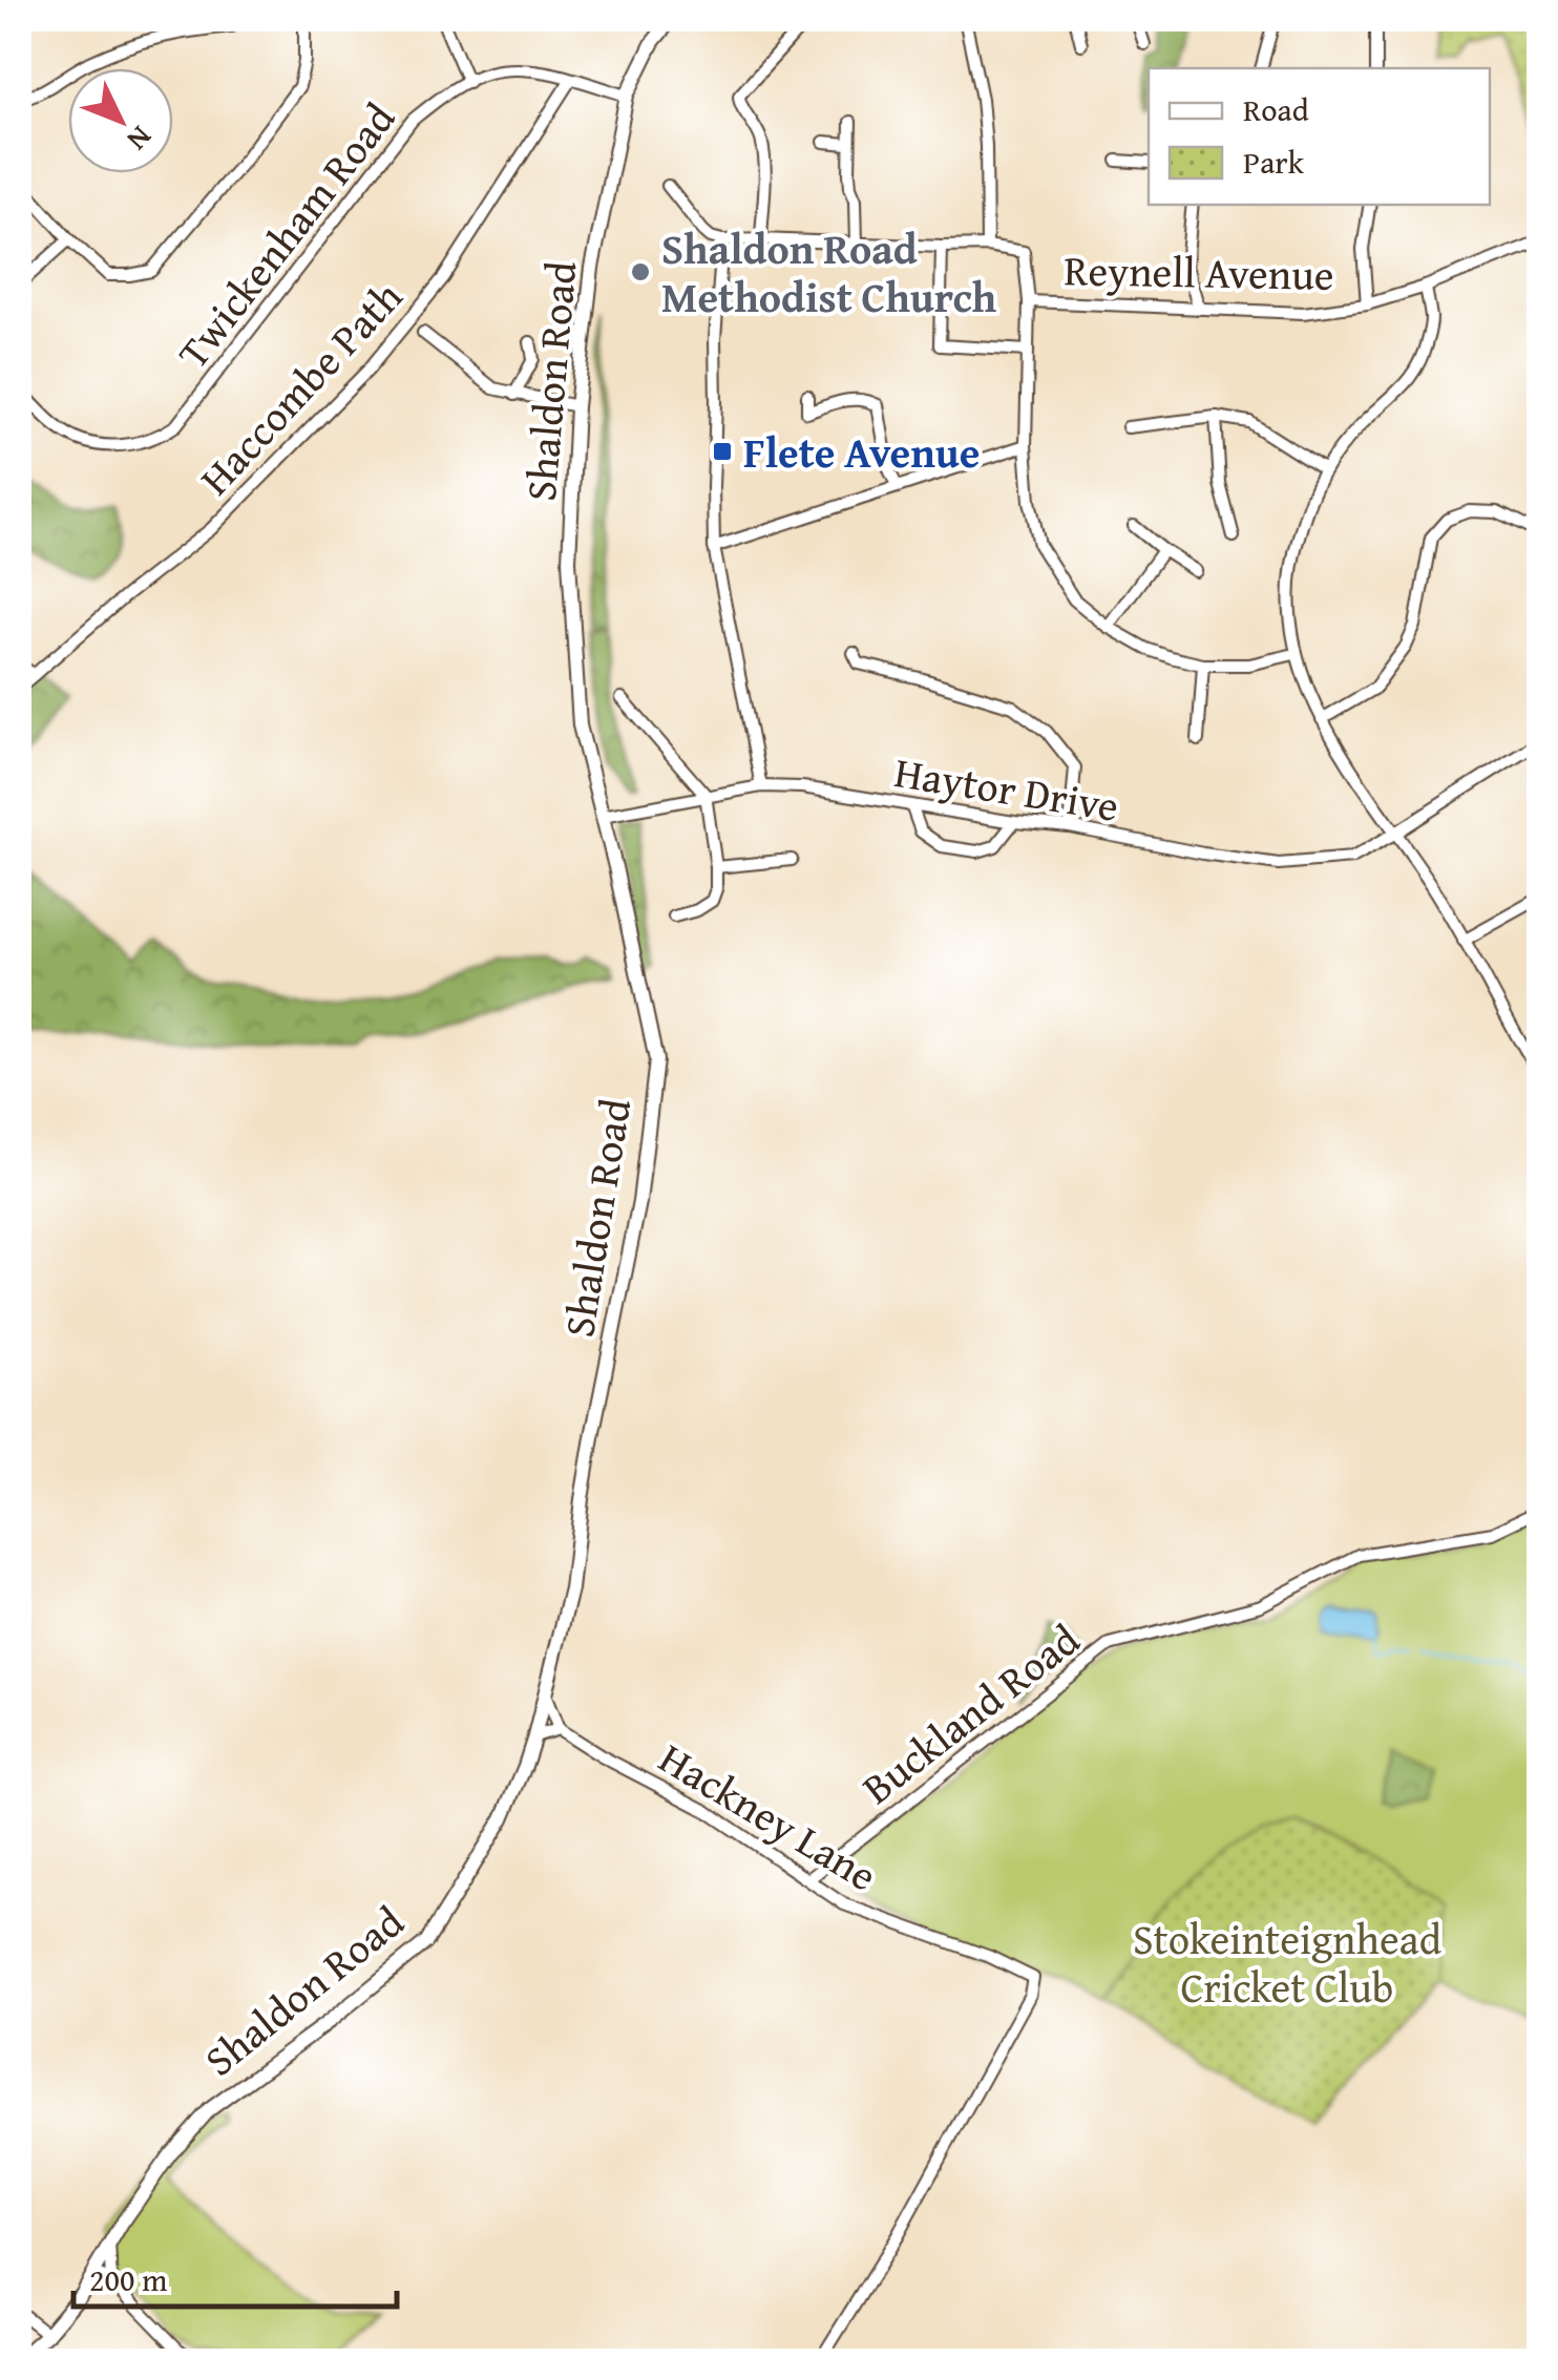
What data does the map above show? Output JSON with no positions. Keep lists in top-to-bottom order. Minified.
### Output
{"streets":{"street":["Twickenham Road","Reynell Avenue","Shaldon Road","Haccombe Path","Haytor Drive","Buckland Road","Hackney Lane"]},"crossings":[["Twickenham Road","Shaldon Road"],["Twickenham Road","Haccombe Path"],["Shaldon Road","Haytor Drive"],["Buckland Road","Hackney Lane"]],"parks":["Stokeinteignhead Cricket Club"],"places":{"other":["Shaldon Road Methodist Church"],"transit":["Flete Avenue"]},"legend":["Road","Park"],"scale_bar":"200 m","north":"bottom right"}
